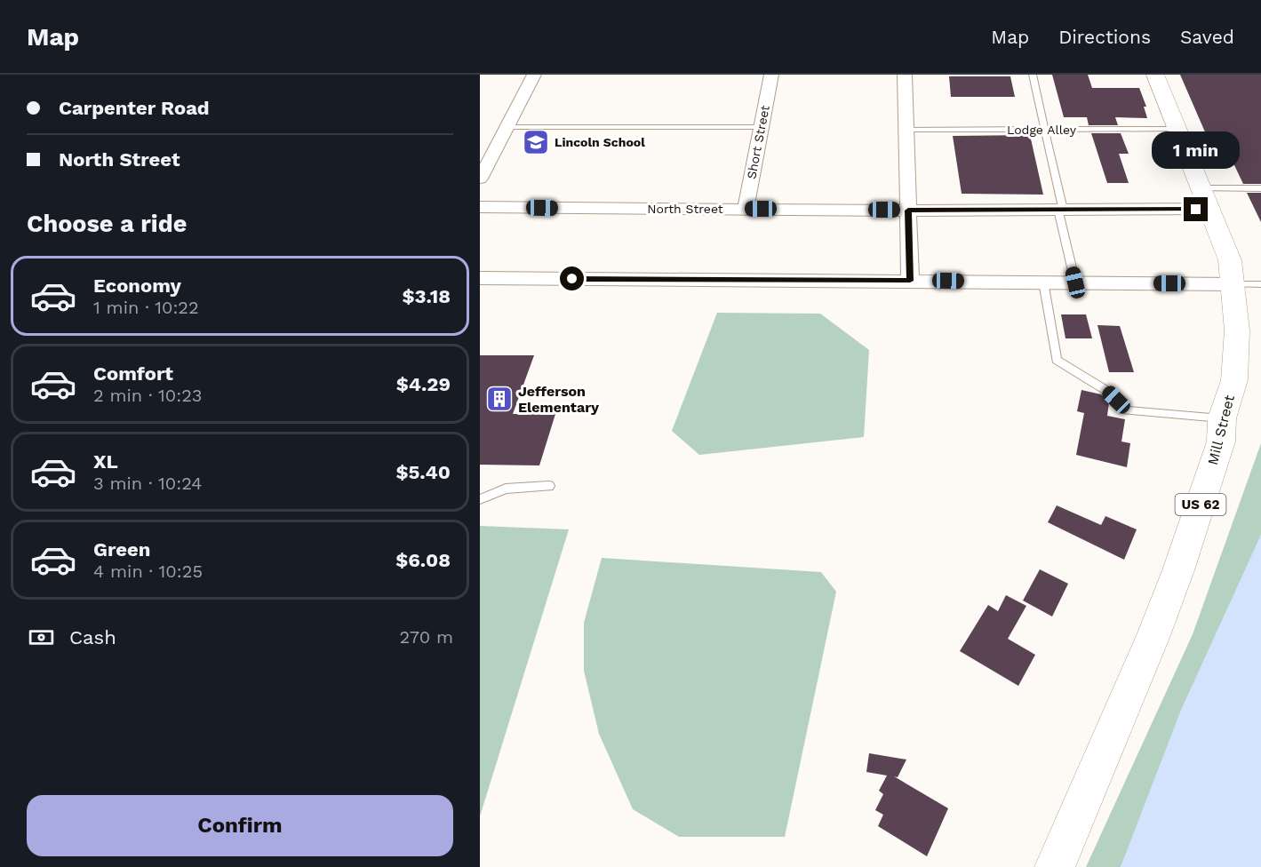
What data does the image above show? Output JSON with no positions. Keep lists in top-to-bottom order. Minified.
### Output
{"streets":{"highway":["Mill Street","US 62"],"street":["Short Street","North Street"],"lane":["Lodge Alley"]},"crossings":[["Lodge Alley","Mill Street"],["Short Street","North Street"],["North Street","Mill Street"]],"places":{"school or university":["Lincoln School"],"building":["Jefferson Elementary"]},"page":{"header":"Map","nav":["Map","Directions","Saved"],"banner":["Carpenter Road","North Street"],"bubble":"1 min","heading":"Choose a ride","list":[{"name":"Economy","note":"1 min · 10:22","value":"$3.18"},{"name":"Comfort","note":"2 min · 10:23","value":"$4.29"},{"name":"XL","note":"3 min · 10:24","value":"$5.40"},{"name":"Green","note":"4 min · 10:25","value":"$6.08"}],"pay":["Cash","270 m"],"buttons":"Confirm"}}
